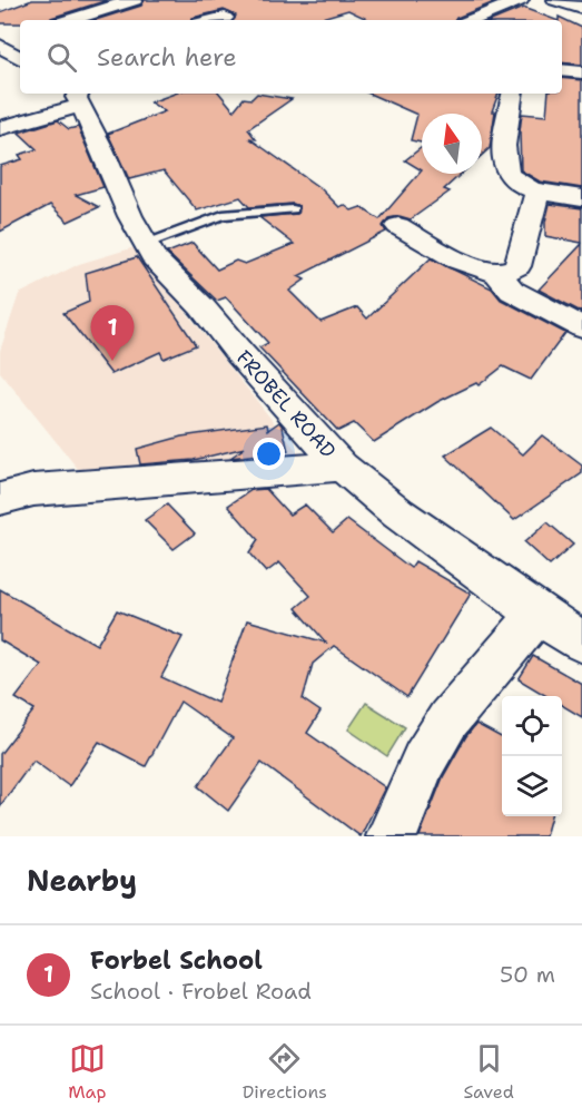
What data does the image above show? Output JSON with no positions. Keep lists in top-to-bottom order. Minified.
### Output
{"streets":{"street":["FROBEL ROAD"]},"north":"top","page":{"search":"Search here","pins":"1","heading":"Nearby","list":[{"mark":"1","name":"Forbel School","note":"School · Frobel Road","value":"50 m"}],"nav":["Map","Directions","Saved"]}}
